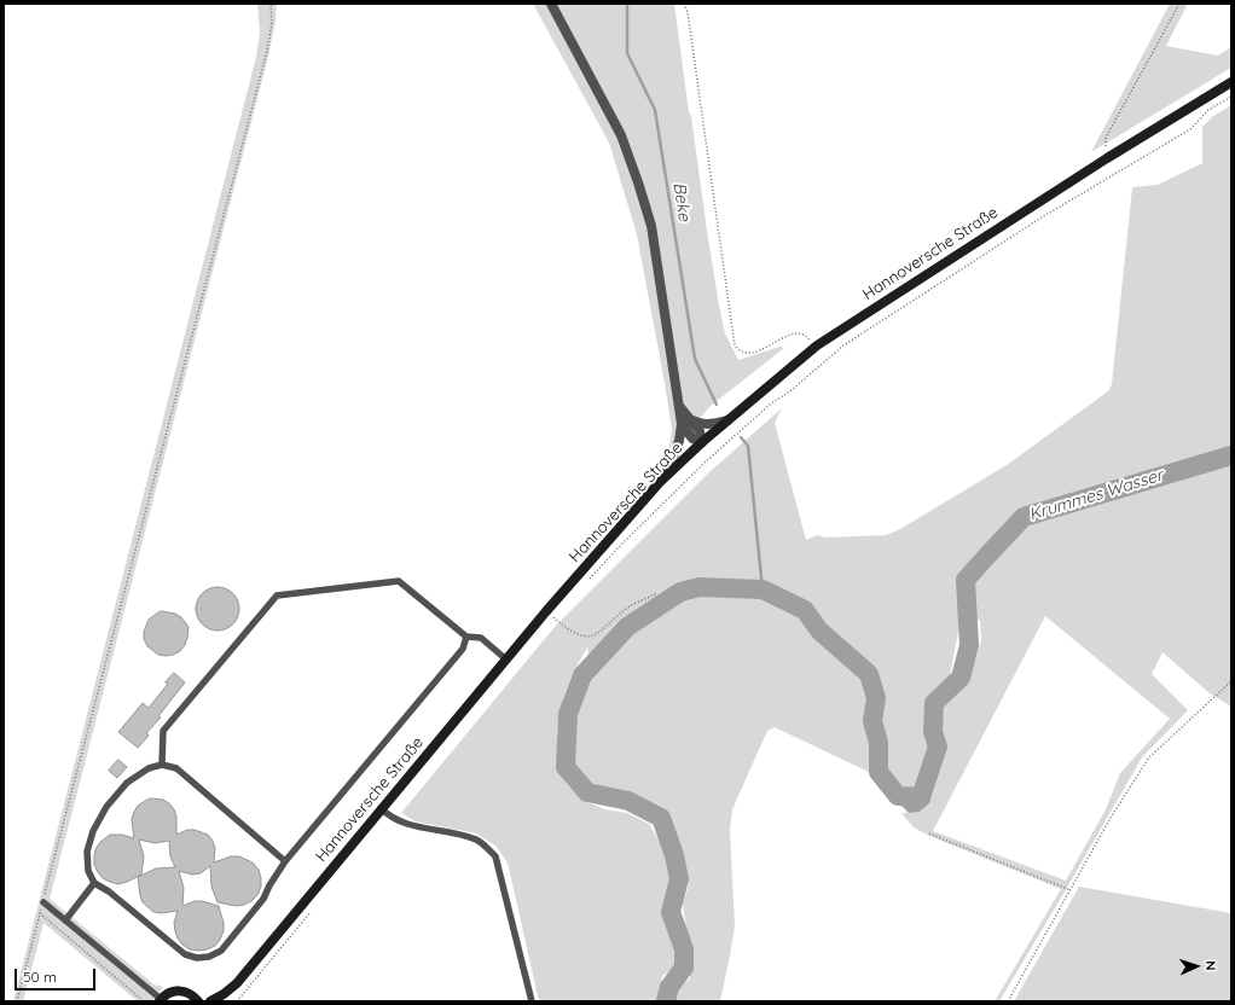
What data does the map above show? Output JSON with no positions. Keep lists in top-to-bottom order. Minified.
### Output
{"streets":{"main road":["Hannoversche Straße"]},"water":["Beke","Krummes Wasser"],"scale_bar":"50 m","north":"right"}
